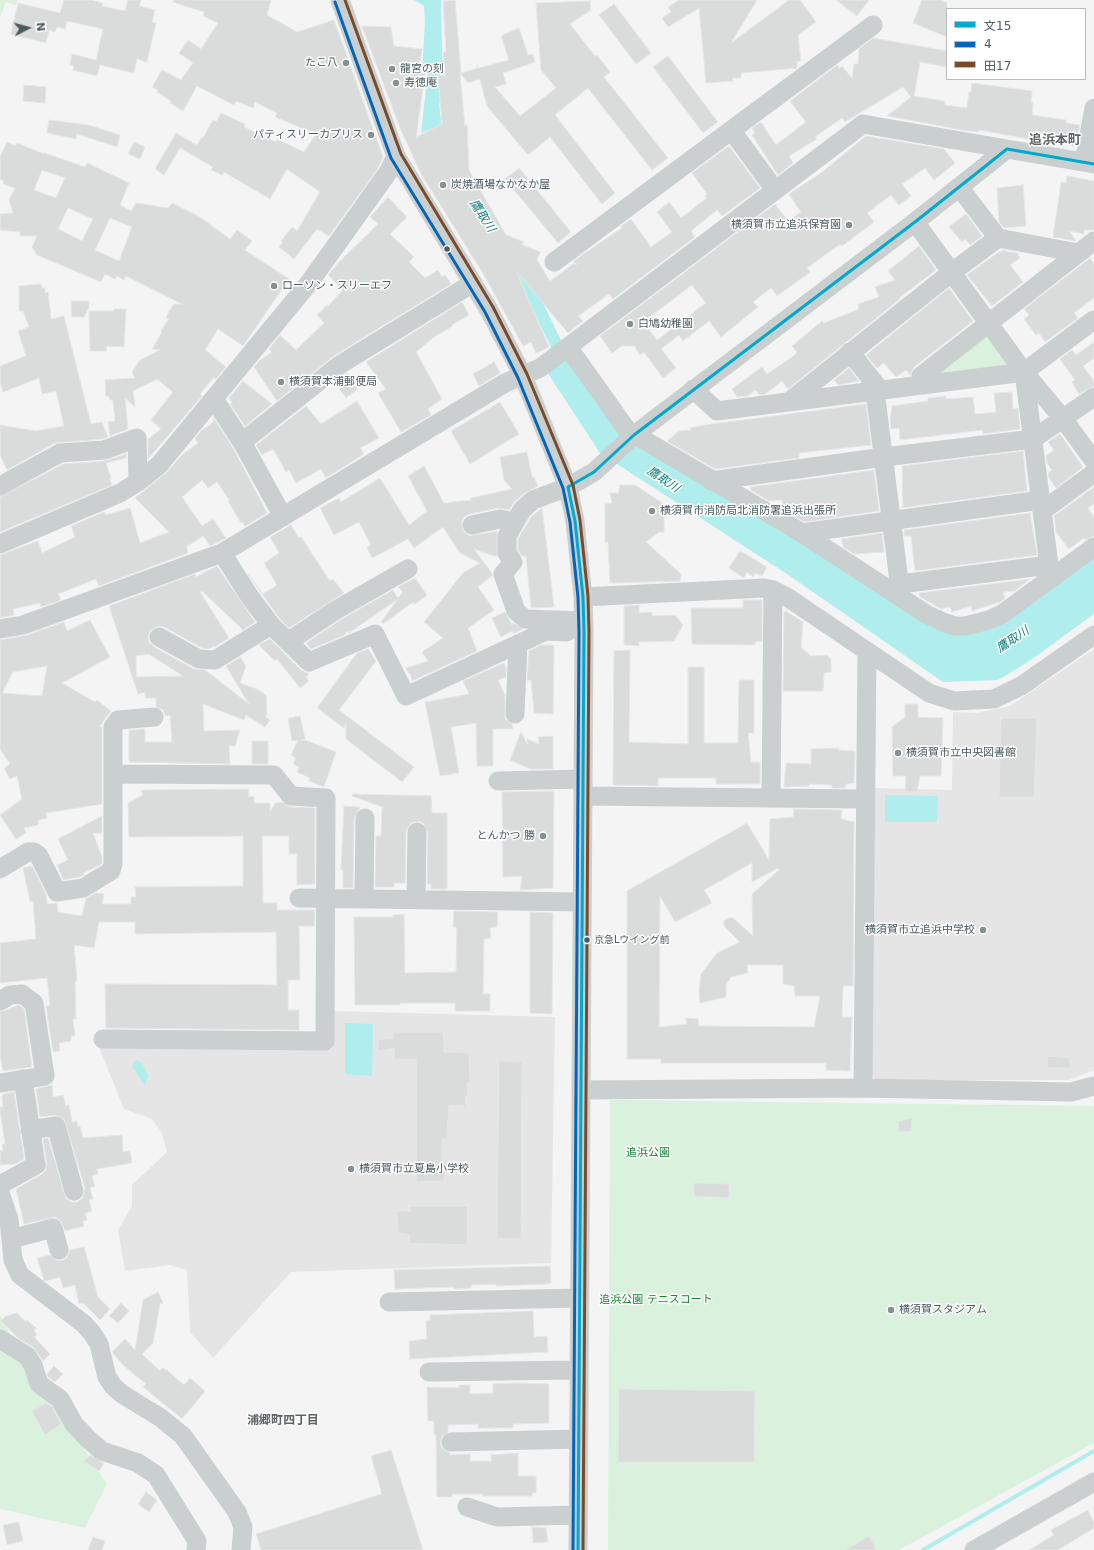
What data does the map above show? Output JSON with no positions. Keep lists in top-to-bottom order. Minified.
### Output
{"districts":["追浜本町","浦郷町四丁目"],"water":["鷹取川"],"parks":["追浜公園","追浜公園 テニスコート"],"places":["たこ八","龍宮の刻","寿徳庵","パティスリーカプリス","炭焼酒場なかなか屋","横須賀市立追浜保育園","ローソン・スリーエフ","白鳩幼稚園","横須賀本浦郵便局","横須賀市消防局北消防署追浜出張所","横須賀市立中央図書館","とんかつ 勝","横須賀市立追浜中学校","京急Lウイング前","横須賀市立夏島小学校","横須賀スタジアム"],"lines":["transit line 田17","transit line 4","transit line 文15"],"legend":["文15","4","田17"],"north":"right"}
